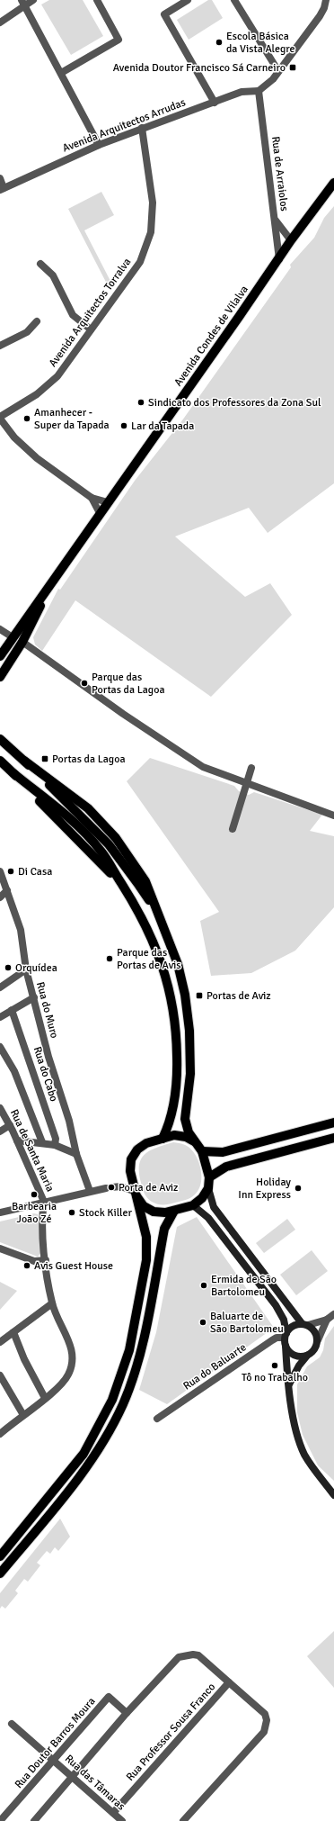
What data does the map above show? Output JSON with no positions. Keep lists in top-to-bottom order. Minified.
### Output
{"streets":{"main road":["Avenida Condes de Vilalva"],"street":["Avenida Arquitectos Arrudas","Rua de Arraiolos","Avenida Arquitectos Torralva","Rua do Muro","Rua do Cabo","Rua de Santa Maria","Rua do Baluarte","Rua Professor Sousa Franco","Rua Doutor Barros Moura","Rua das Tâmaras"]},"crossings":[["Avenida Arquitectos Arrudas","Rua de Arraiolos"],["Avenida Arquitectos Arrudas","Avenida Arquitectos Torralva"],["Rua de Arraiolos","Avenida Condes de Vilalva"],["Rua Professor Sousa Franco","Rua das Tâmaras"],["Rua Doutor Barros Moura","Rua das Tâmaras"]],"places":{"other":["Escola Básica da Vista Alegre","Sindicato dos Professores da Zona Sul","Amanhecer - Super da Tapada","Lar da Tapada","Parque das Portas da Lagoa","Di Casa","Parque das Portas de Avis","Orquídea","Porta de Aviz","Holiday Inn Express","Barbearia João Zé","Stock Killer","Avis Guest House","Ermida de São Bartolomeu","Baluarte de São Bartolomeu","Tô no Trabalho"],"transit":["Avenida Doutor Francisco Sá Carneiro","Portas da Lagoa","Portas de Aviz"]}}
